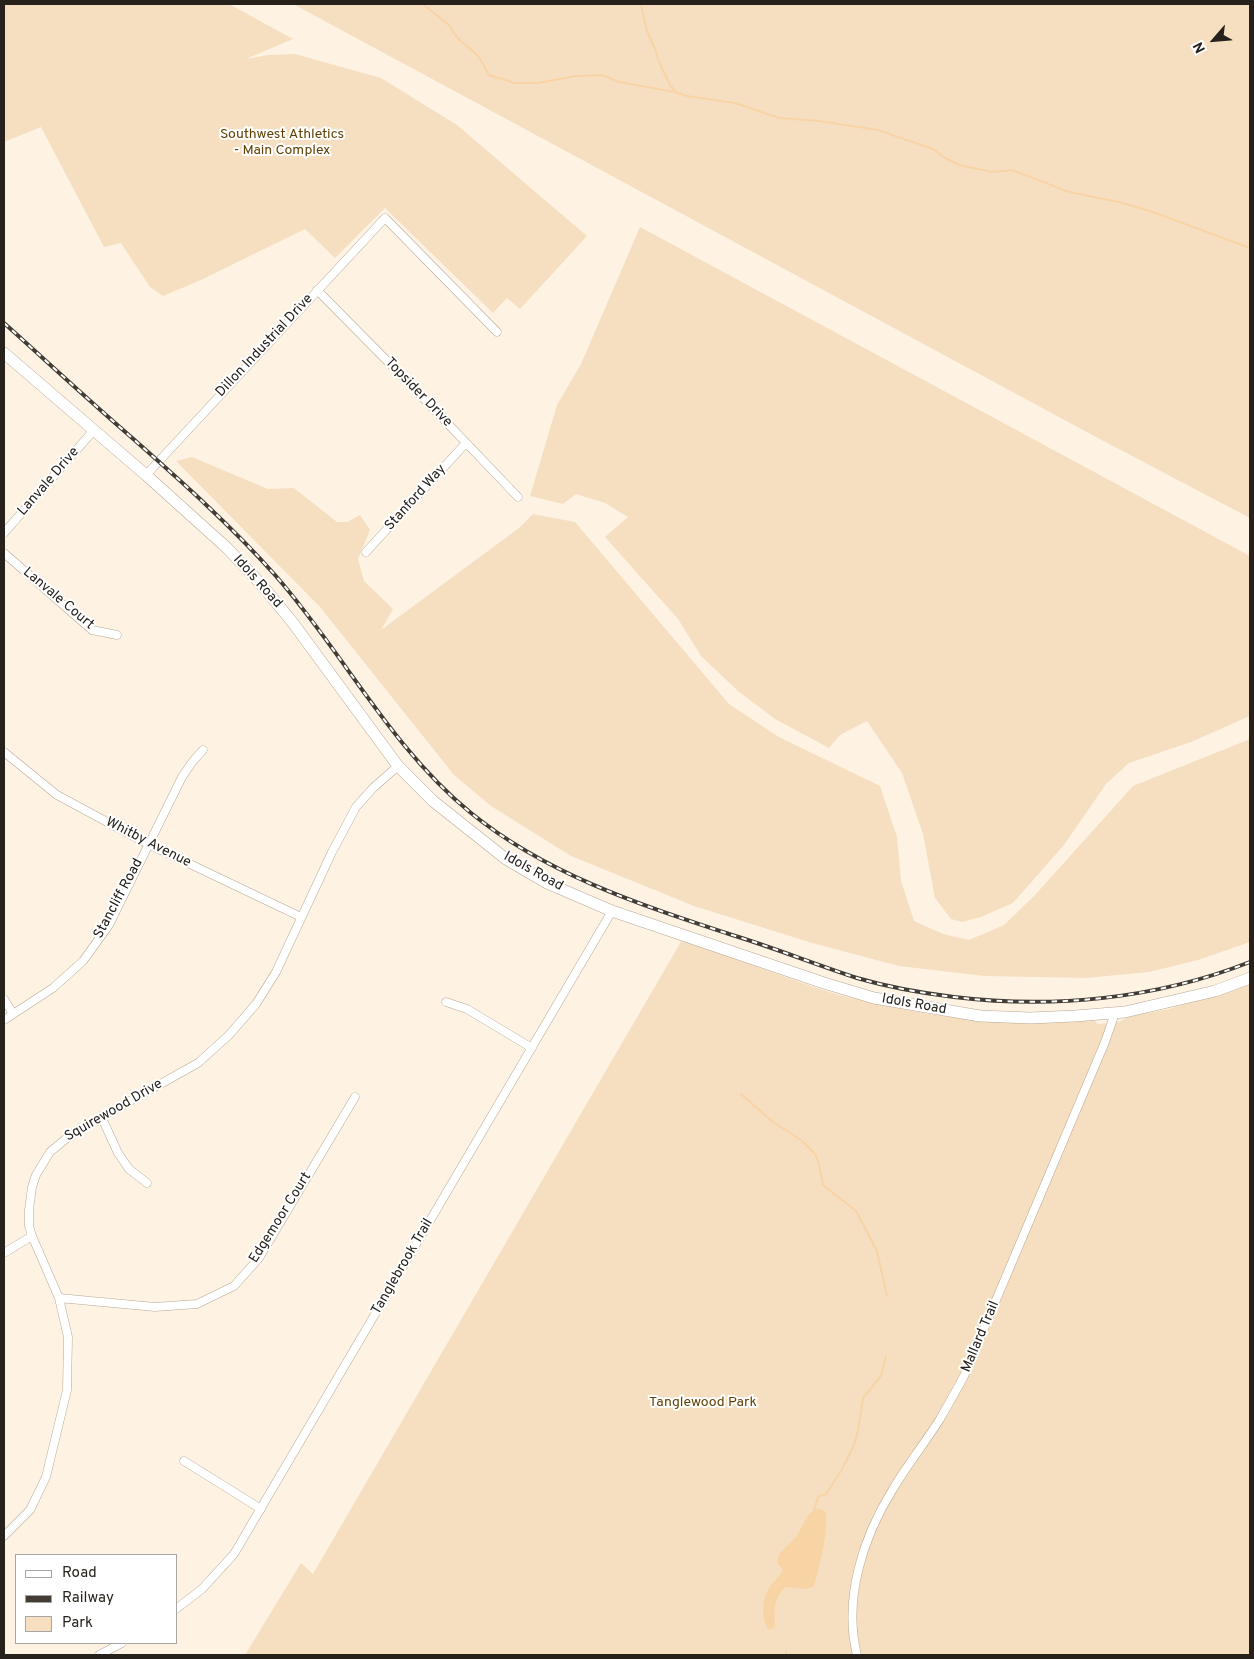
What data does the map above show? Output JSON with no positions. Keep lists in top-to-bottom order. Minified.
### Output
{"streets":{"street":["Dillon Industrial Drive","Topsider Drive","Lanvale Drive","Stanford Way","Idols Road","Lanvale Court","Whitby Avenue","Stancliff Road","Squirewood Drive","Edgemoor Court","Tanglebrook Trail","Mallard Trail"]},"crossings":[["Dillon Industrial Drive","Topsider Drive"],["Dillon Industrial Drive","Idols Road"],["Topsider Drive","Stanford Way"],["Lanvale Drive","Idols Road"],["Idols Road","Squirewood Drive"],["Idols Road","Tanglebrook Trail"],["Idols Road","Mallard Trail"],["Whitby Avenue","Stancliff Road"],["Whitby Avenue","Squirewood Drive"],["Squirewood Drive","Edgemoor Court"]],"parks":["Southwest Athletics - Main Complex","Tanglewood Park"],"legend":["Road","Railway","Park"],"north":"bottom left"}
